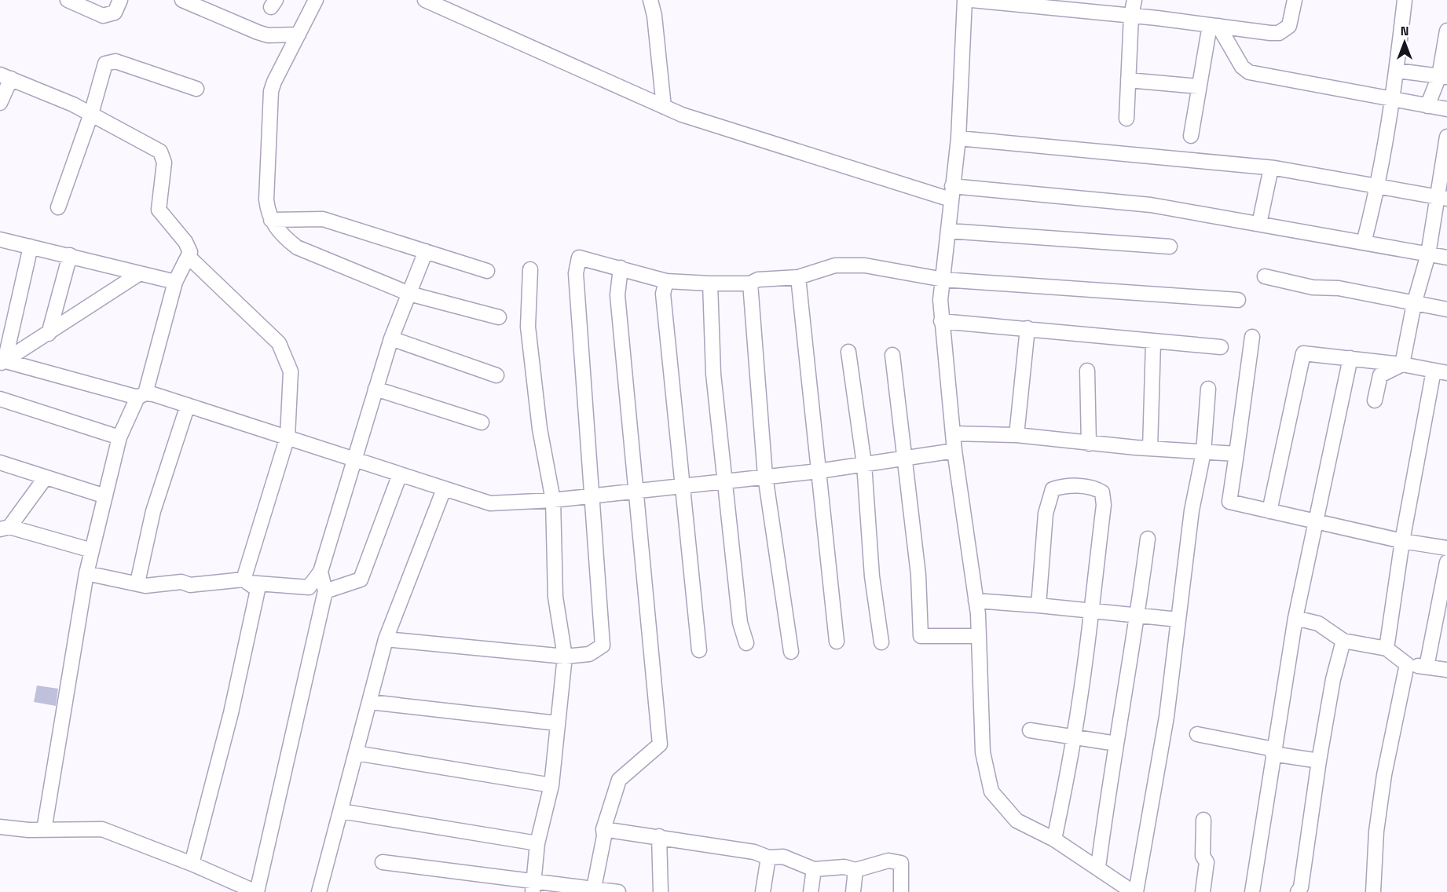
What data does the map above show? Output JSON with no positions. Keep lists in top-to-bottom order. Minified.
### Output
{"north":"top"}
